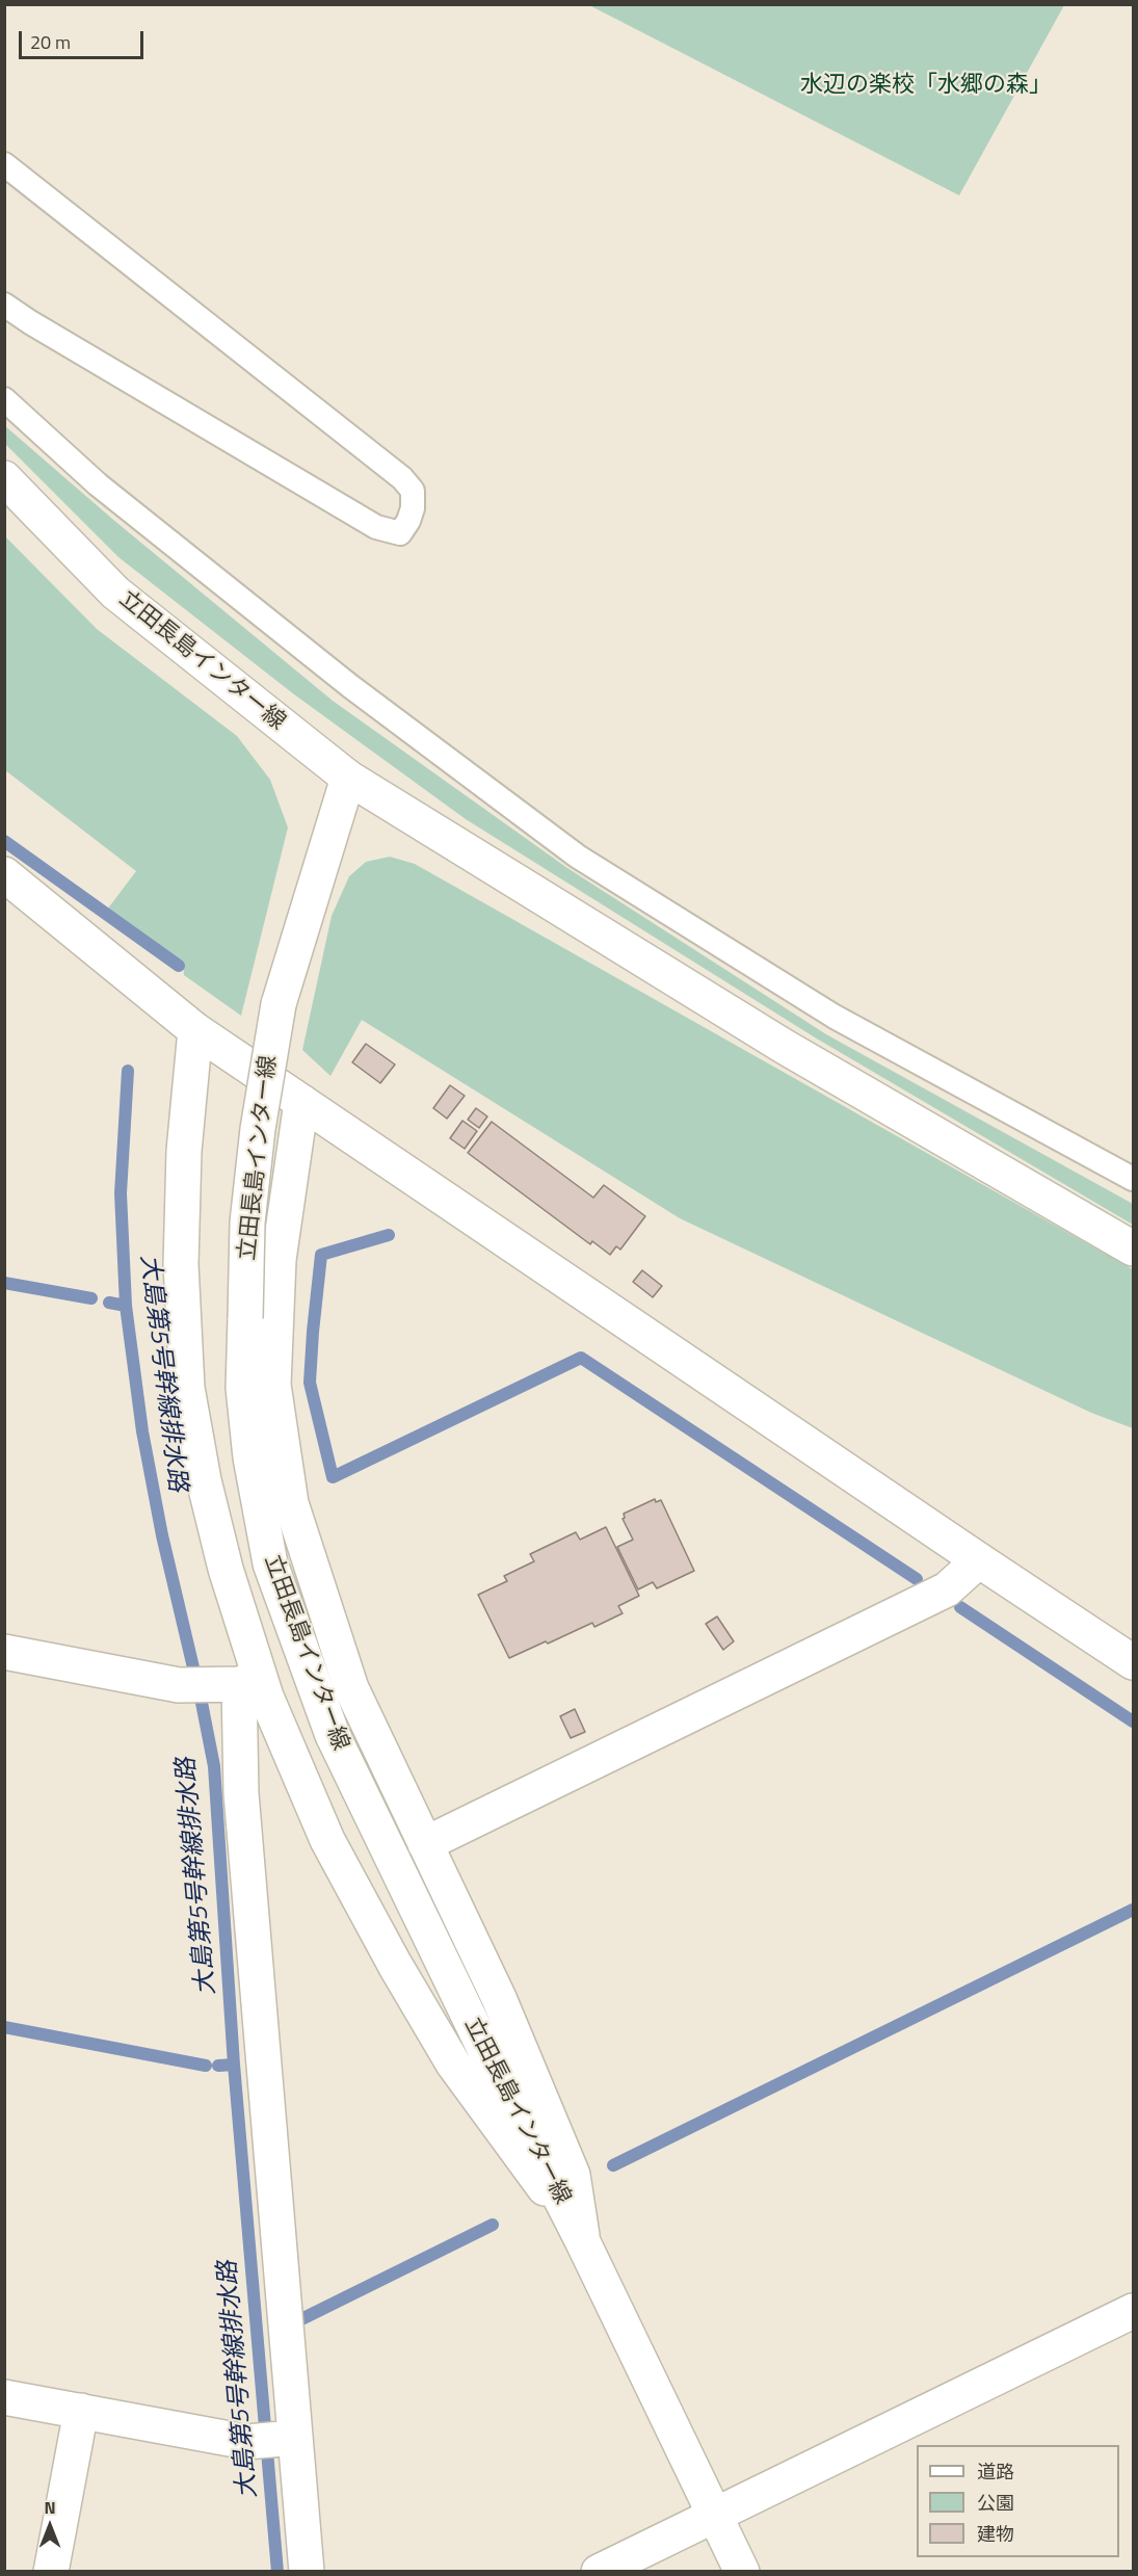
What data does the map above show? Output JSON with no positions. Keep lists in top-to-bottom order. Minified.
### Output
{"streets":{"street":["立田長島インター線"]},"water":["大島第5号幹線排水路"],"parks":["水辺の楽校「水郷の森」"],"legend":["道路","公園","建物"],"scale_bar":"20 m","north":"top"}
